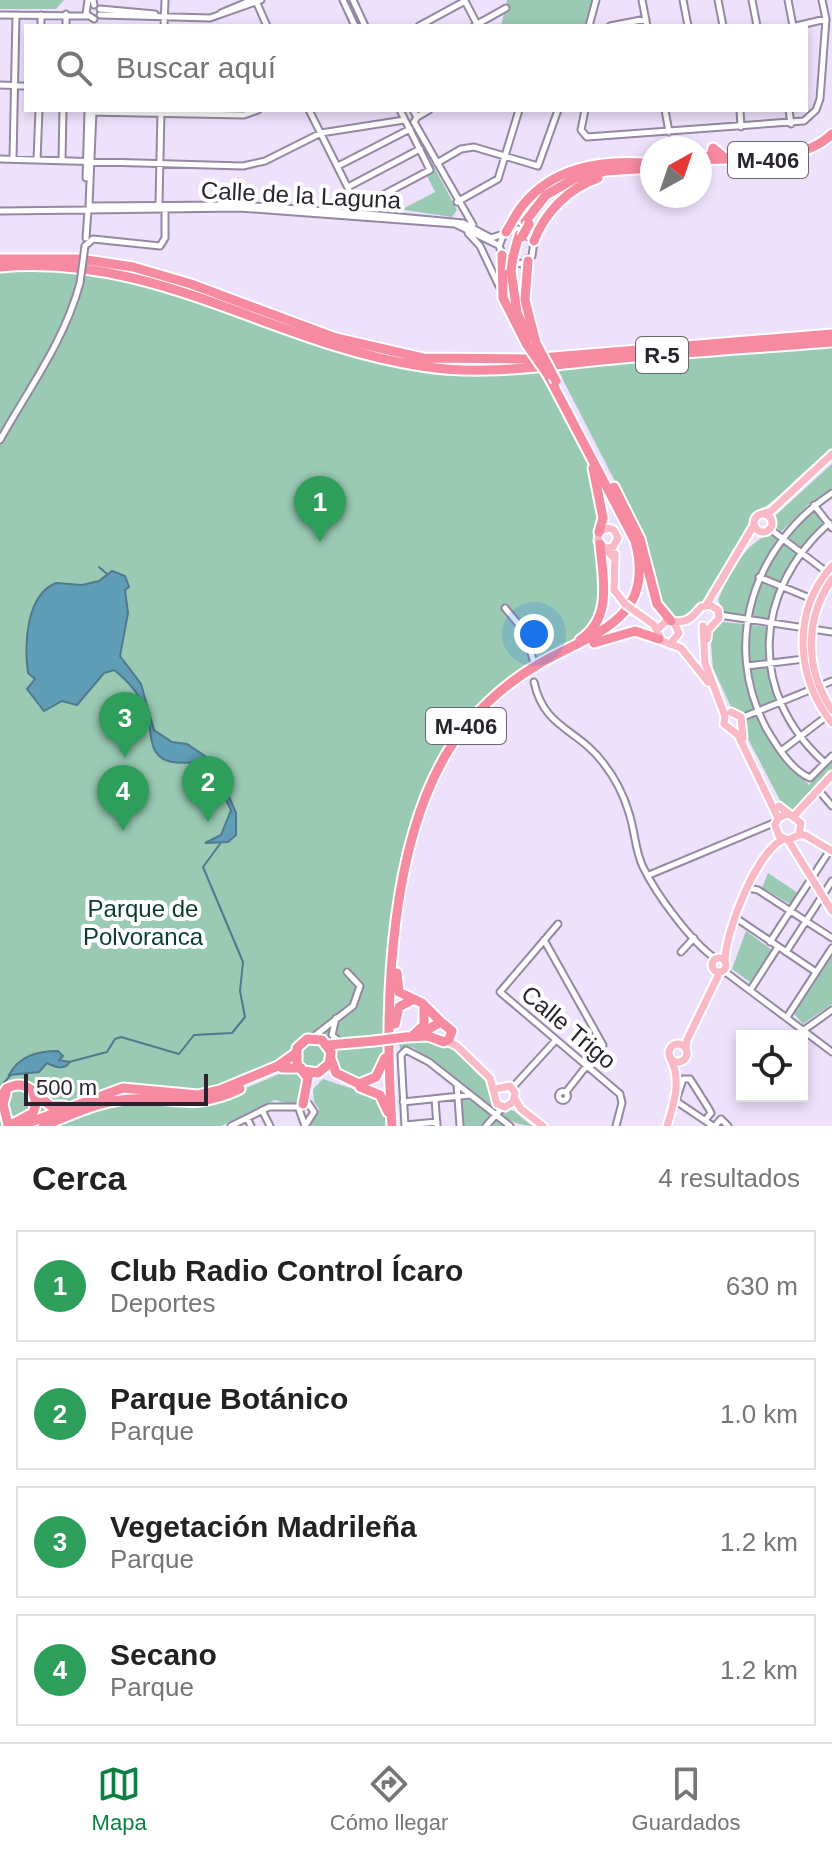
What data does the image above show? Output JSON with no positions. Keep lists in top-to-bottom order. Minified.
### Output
{"streets":{"highway":["M-406","R-5"],"street":["Calle de la Laguna","Calle Trigo"]},"parks":["Parque de Polvoranca"],"scale_bar":"500 m","north":"top right","page":{"search":"Buscar aquí","pins":["1","3","2","4"],"scale":"500 m","heading":["Cerca","4 resultados"],"list":[{"mark":"1","name":"Club Radio Control Ícaro","note":"Deportes","value":"630 m"},{"mark":"2","name":"Parque Botánico","note":"Parque","value":"1.0 km"},{"mark":"3","name":"Vegetación Madrileña","note":"Parque","value":"1.2 km"},{"mark":"4","name":"Secano","note":"Parque","value":"1.2 km"}],"nav":["Mapa","Cómo llegar","Guardados"]}}
